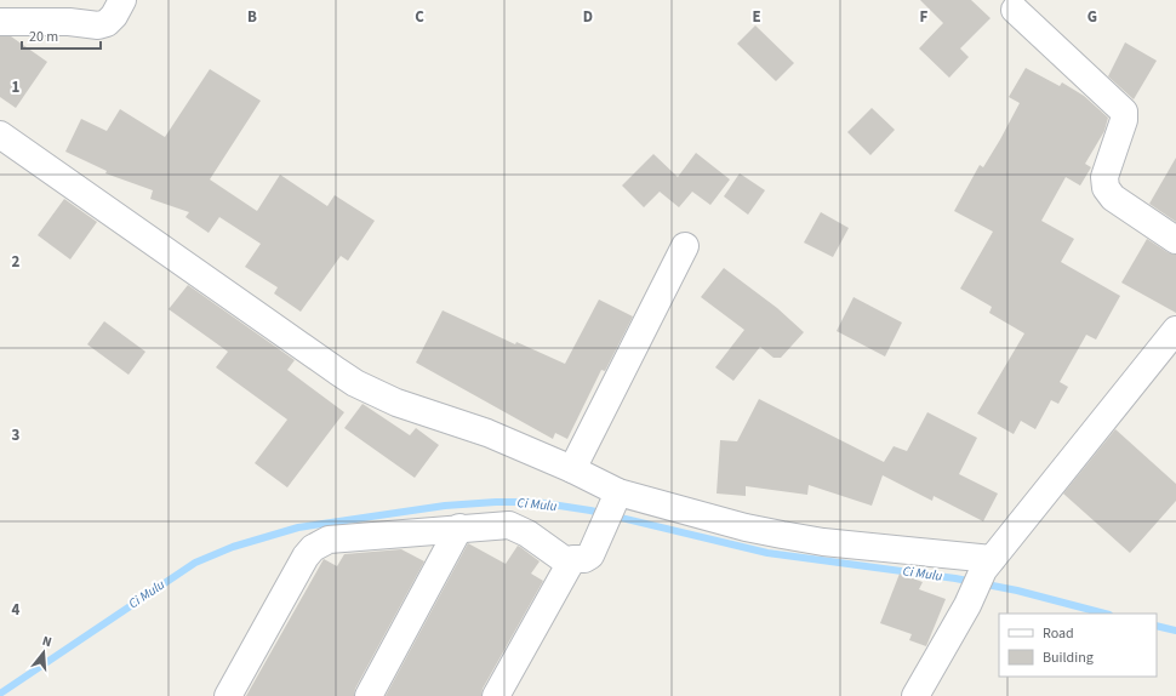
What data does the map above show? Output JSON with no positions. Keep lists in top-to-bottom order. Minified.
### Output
{"water":["Ci Mulu"],"legend":["Road","Building"],"scale_bar":"20 m","north":"top","grid":{"columns":["B","C","D","E","F","G"],"rows":["1","2","3","4"]}}
